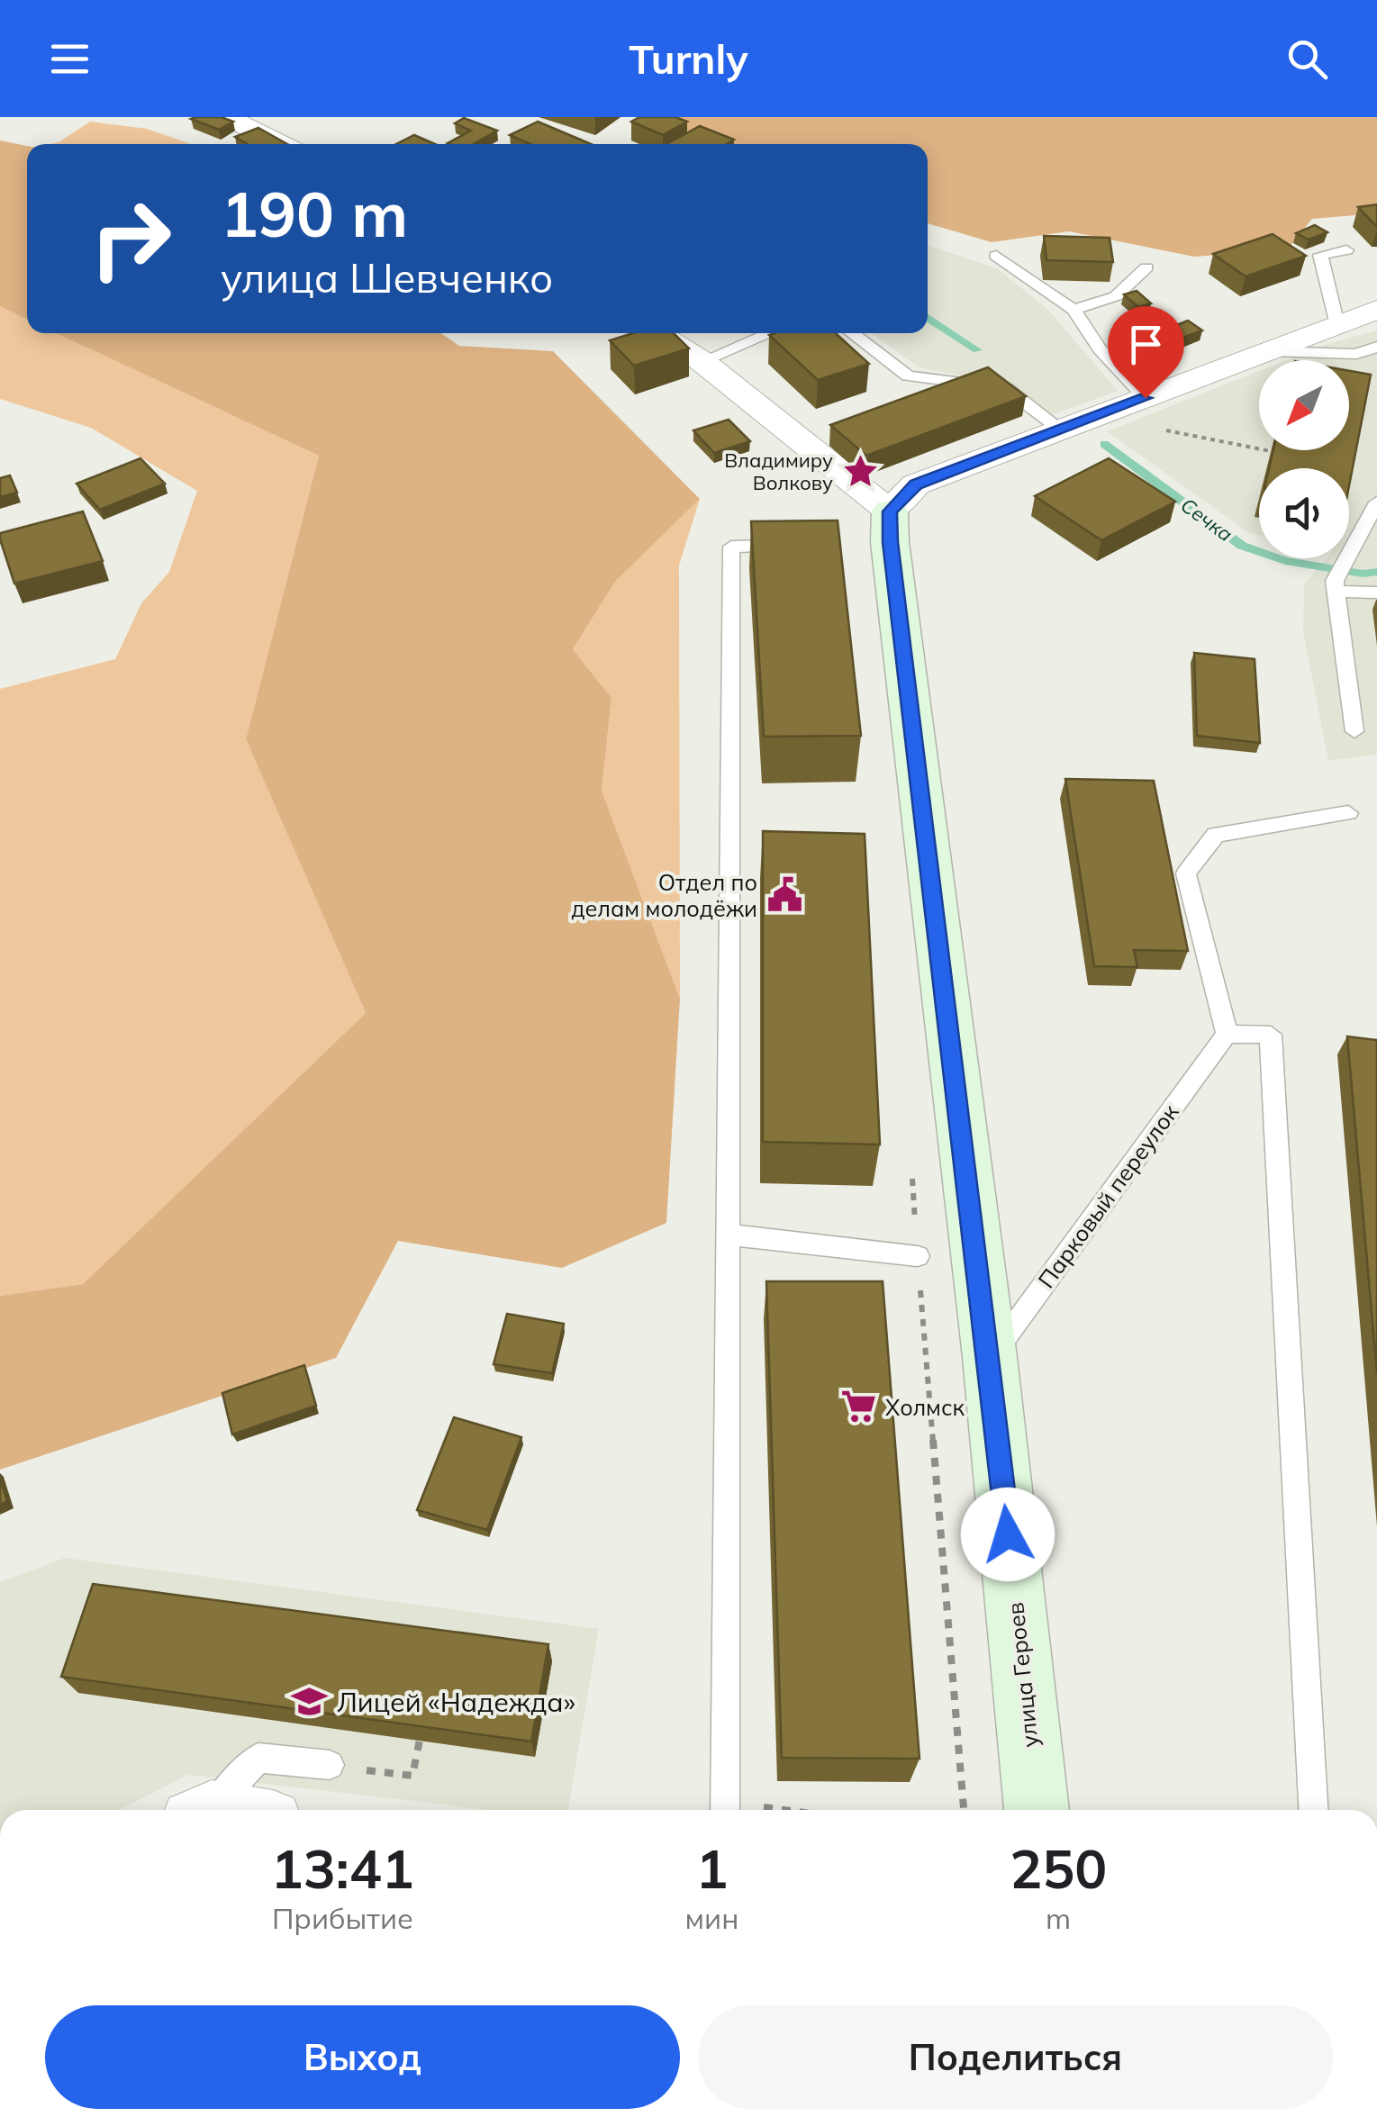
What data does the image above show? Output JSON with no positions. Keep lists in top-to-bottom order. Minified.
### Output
{"streets":{"street":["улица Героев"],"lane":["Парковый переулок"]},"crossings":[["Парковый переулок","улица Героев"]],"water":["Сечка"],"places":{"place":["Владимиру Волкову"],"public building":["Отдел по делам молодёжи"],"supermarket":["Холмск"],"school or university":["Лицей «Надежда»"]},"north":"bottom left","page":{"header":"Turnly","turn":["190 m","улица Шевченко"],"eta":["13:41","Прибытие","1","мин","250","m"],"buttons":["Выход","Поделиться"]}}
